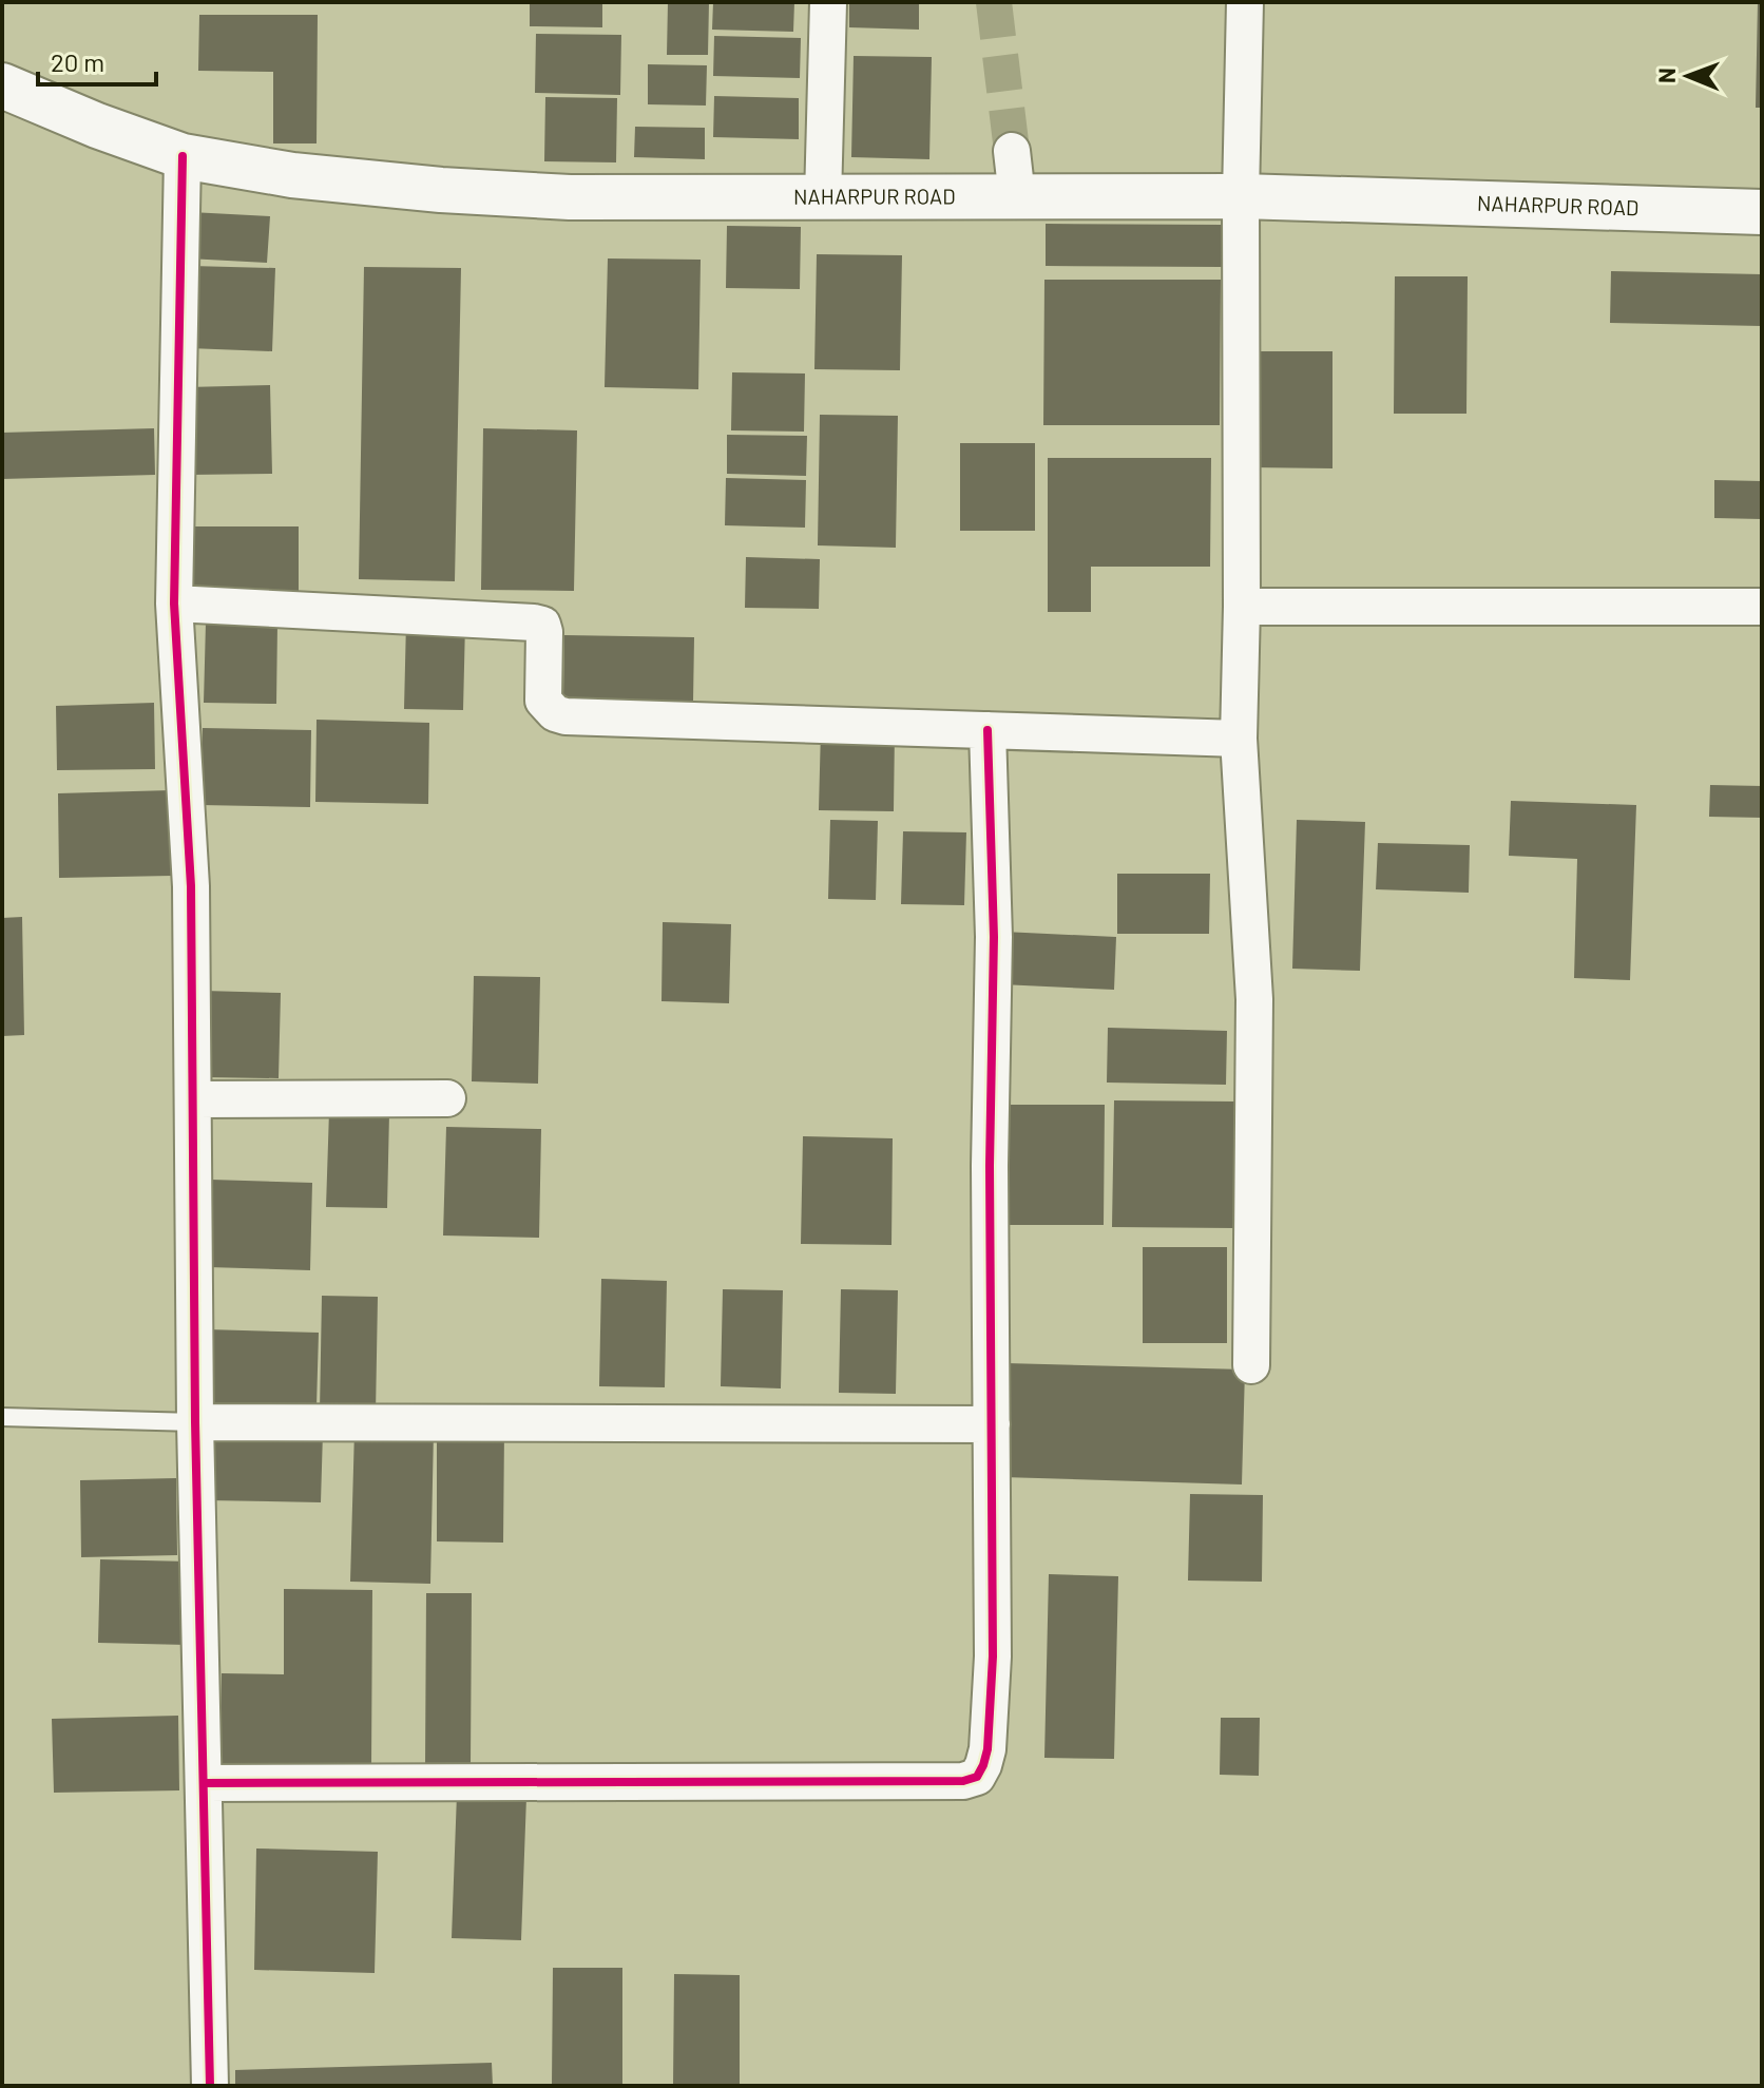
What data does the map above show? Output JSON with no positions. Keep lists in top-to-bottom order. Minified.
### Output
{"streets":{"street":["NAHARPUR ROAD"]},"scale_bar":"20 m","north":"left"}
